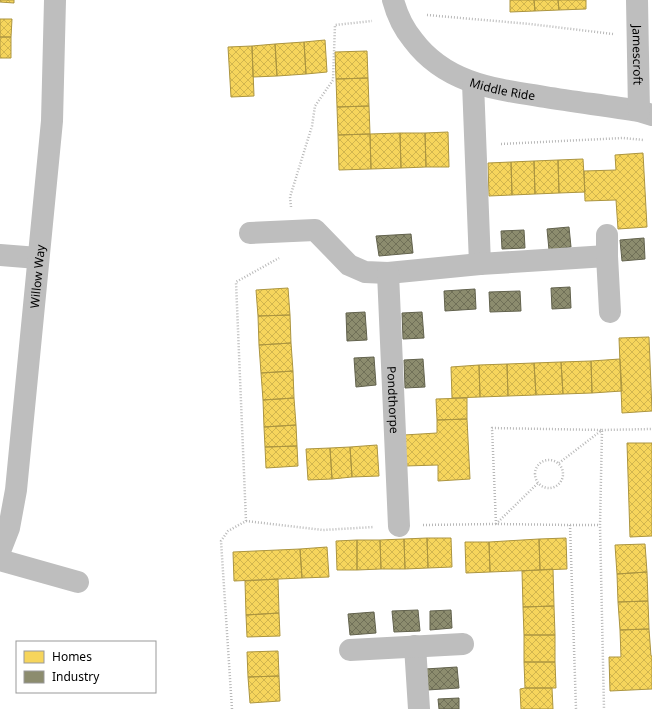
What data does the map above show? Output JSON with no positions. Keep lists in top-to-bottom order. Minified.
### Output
{"streets":{"street":["Jamescroft","Middle Ride","Willow Way","Pondthorpe"]},"crossings":[["Jamescroft","Middle Ride"]],"legend":["Homes","Industry"]}
